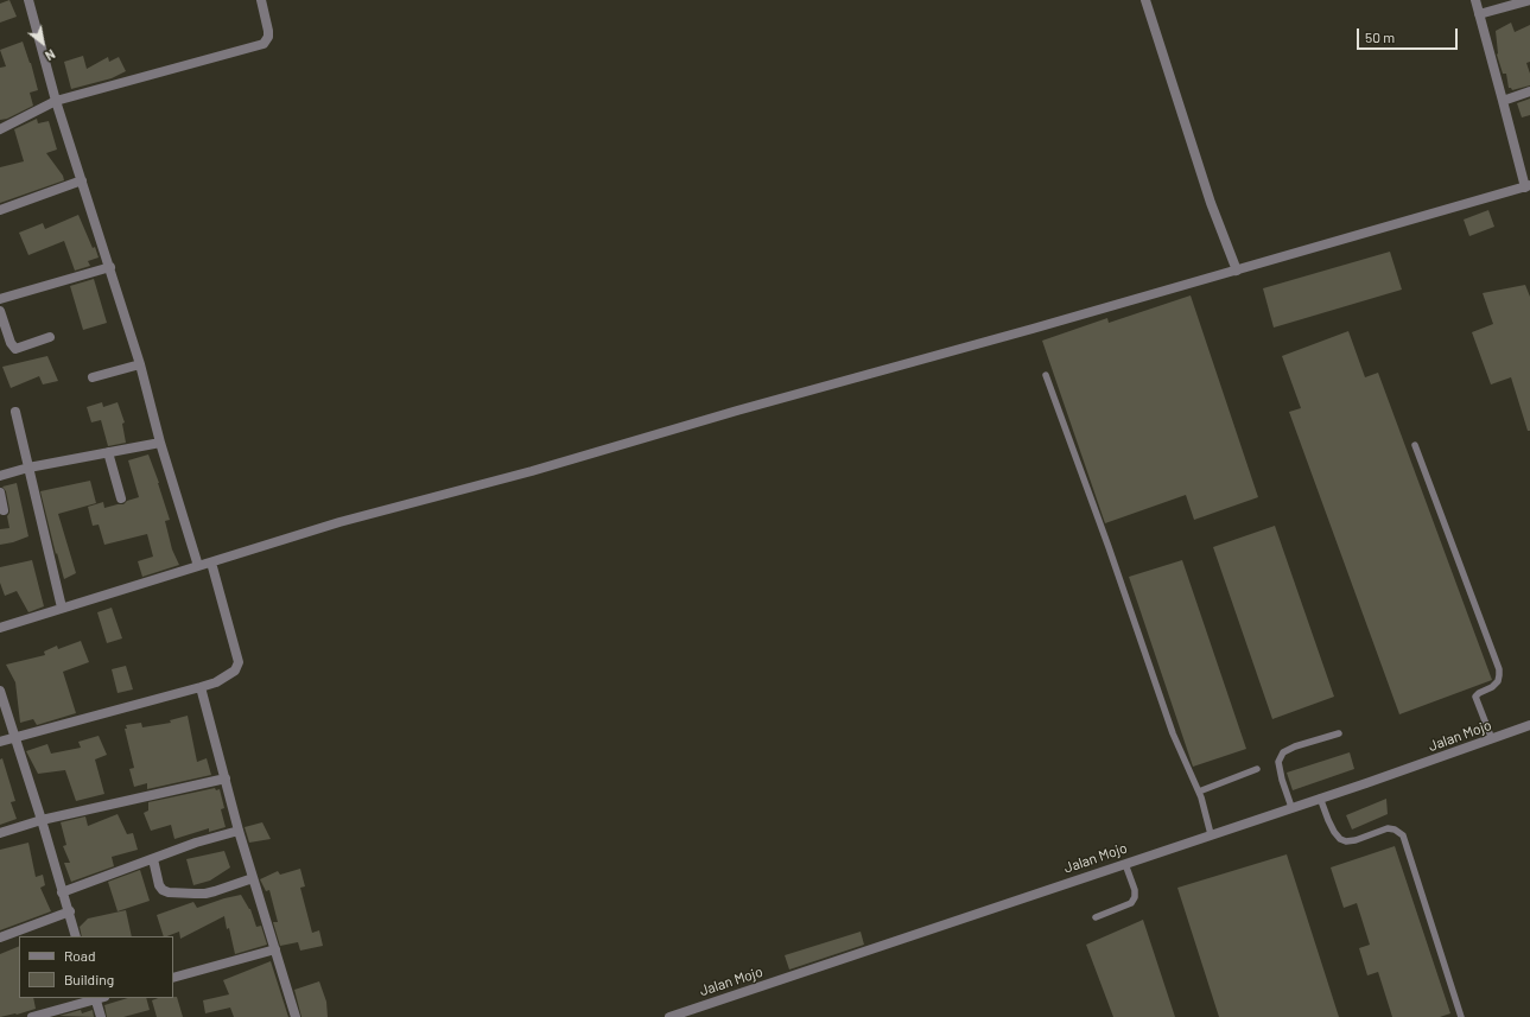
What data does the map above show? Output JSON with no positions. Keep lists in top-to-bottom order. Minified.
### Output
{"streets":{"street":["Jalan Mojo"]},"legend":["Road","Building"],"scale_bar":"50 m","north":"bottom right"}
